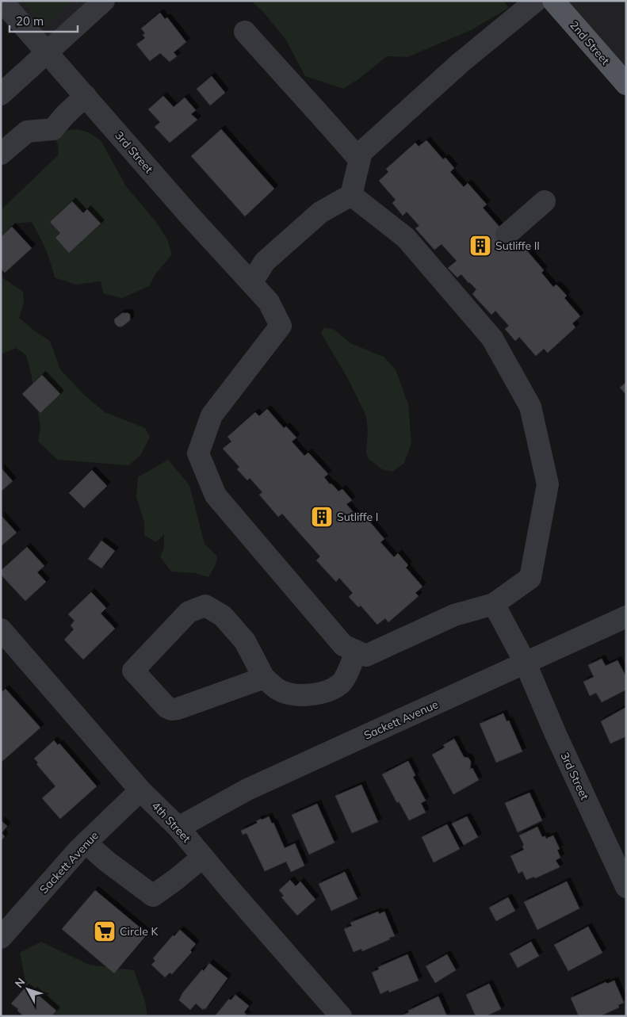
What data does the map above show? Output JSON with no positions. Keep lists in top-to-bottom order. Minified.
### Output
{"streets":{"main road":["2nd Street"],"street":["3rd Street","Sackett Avenue","4th Street"]},"crossings":[["3rd Street","Sackett Avenue"],["Sackett Avenue","4th Street"]],"places":{"building":["Sutliffe II","Sutliffe I"],"supermarket":["Circle K"]},"scale_bar":"20 m","north":"top left"}
